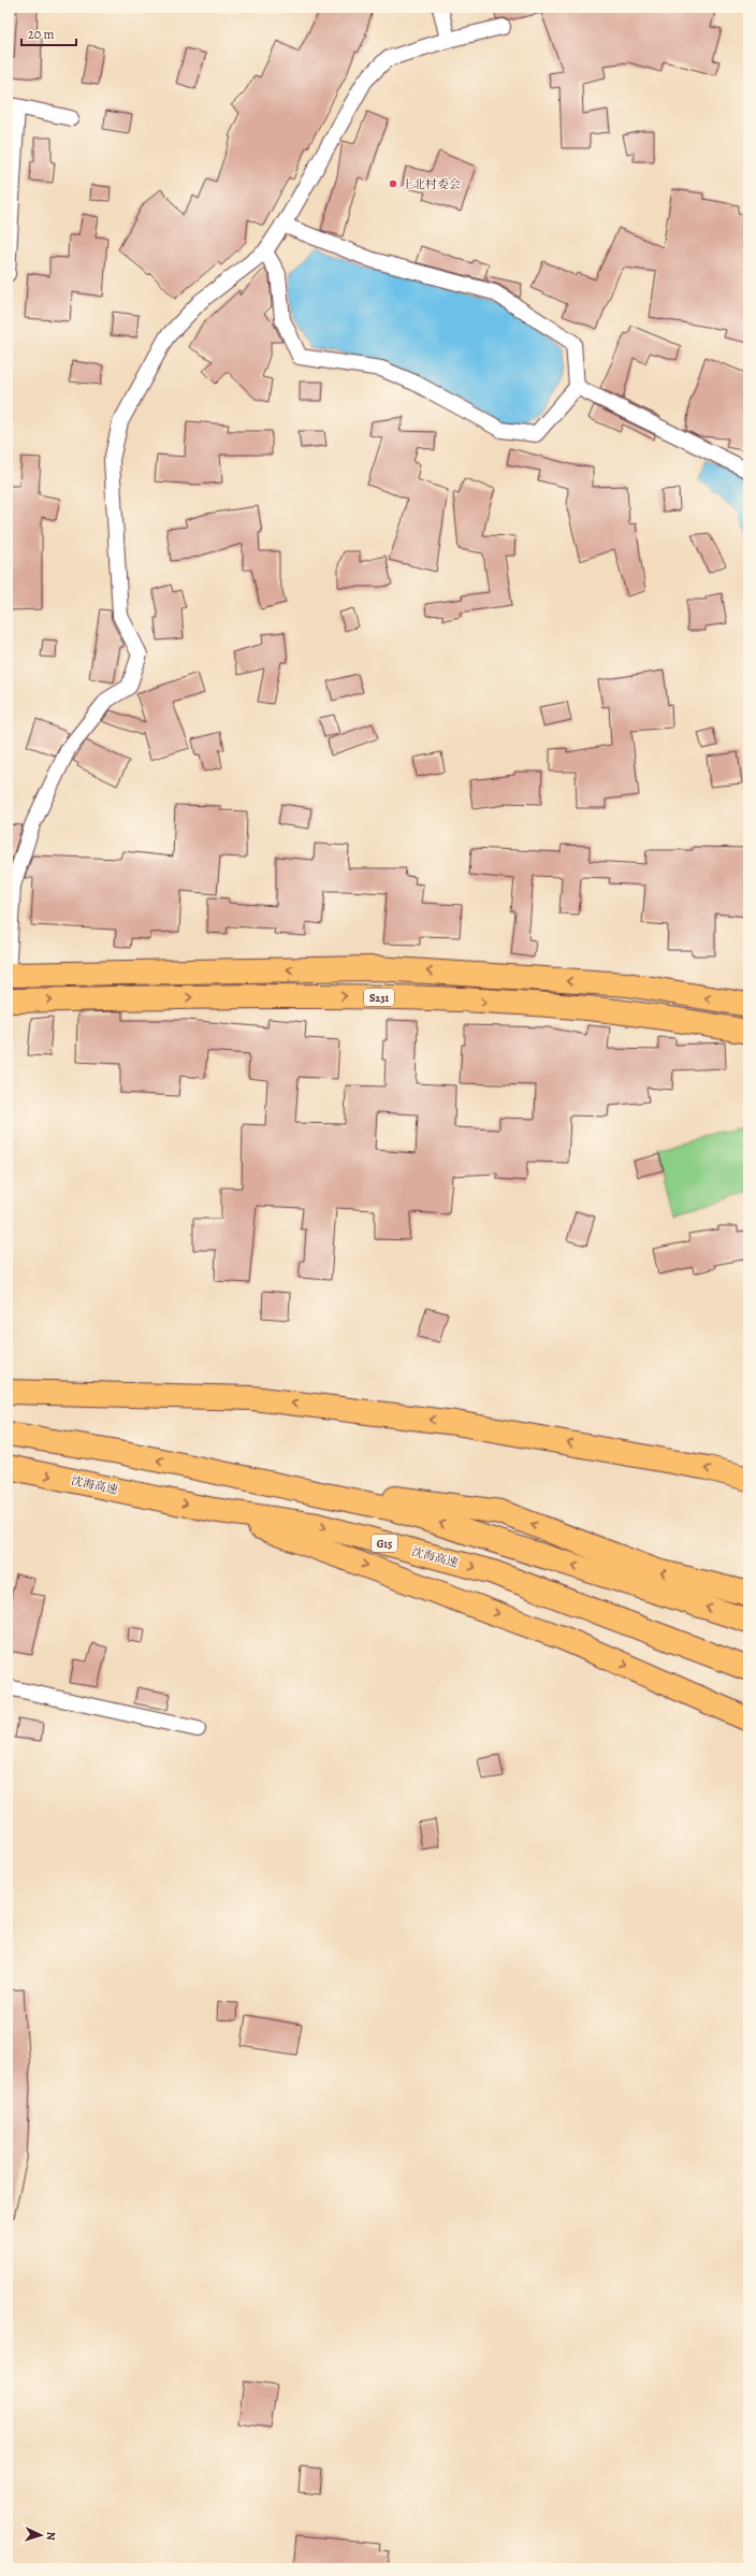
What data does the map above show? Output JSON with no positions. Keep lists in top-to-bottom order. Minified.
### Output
{"streets":{"main road":["S231","沈海高速","G15"]},"places":["上北村委会"],"scale_bar":"20 m","north":"right"}
